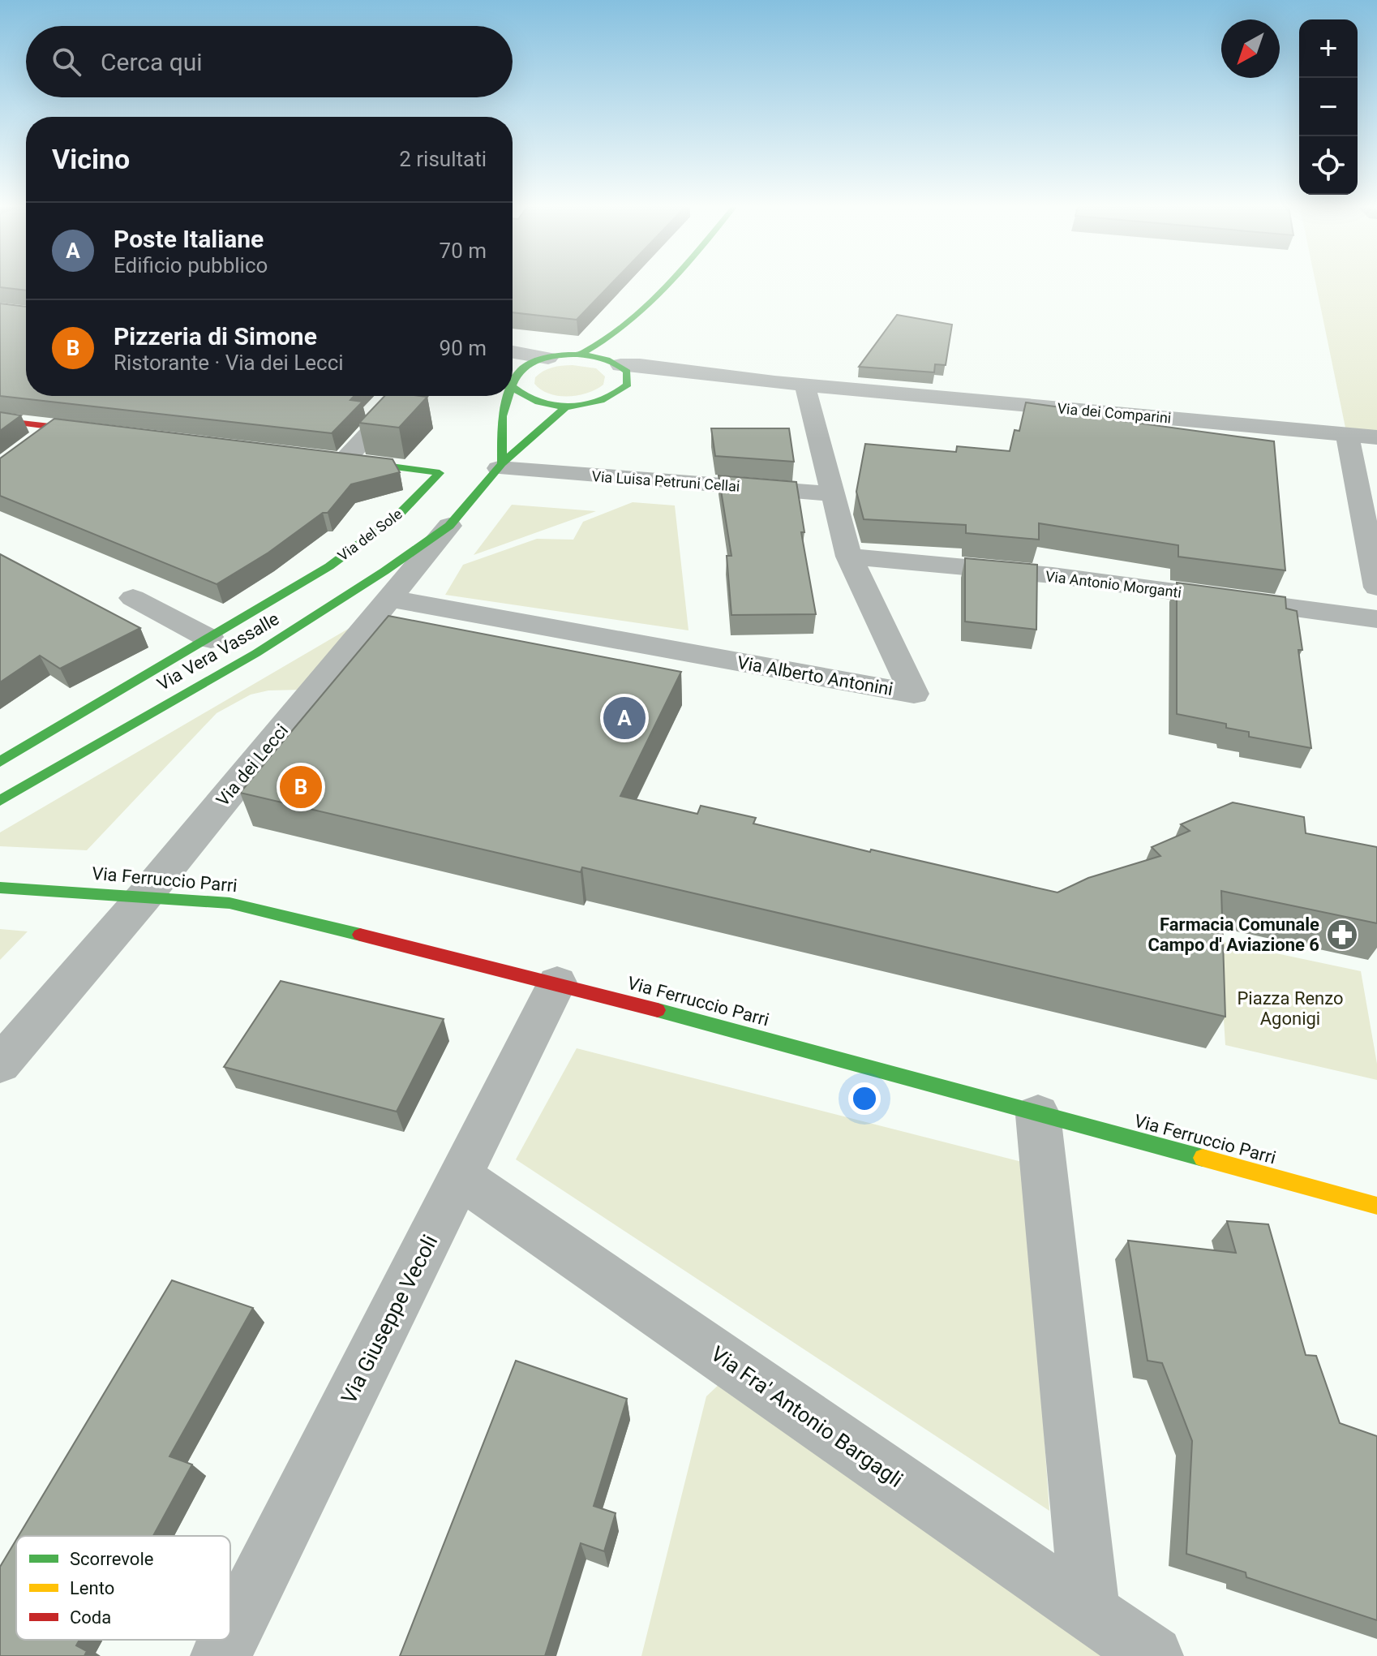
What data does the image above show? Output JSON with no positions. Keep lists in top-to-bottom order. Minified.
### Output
{"streets":{"street":["Via dei Comparini","Via Luisa Petruni Cellai","Via del Sole","Via Antonio Morganti","Via Vera Vassalle","Via Alberto Antonini","Via dei Lecci","Via Ferruccio Parri","Via Giuseppe Vecoli","Via Fra' Antonio Bargagli"]},"crossings":[["Via dei Comparini","Via Alberto Antonini"],["Via Luisa Petruni Cellai","Via Alberto Antonini"],["Via Luisa Petruni Cellai","Via dei Lecci"],["Via Antonio Morganti","Via Alberto Antonini"],["Via Vera Vassalle","Via dei Lecci"],["Via Alberto Antonini","Via dei Lecci"],["Via dei Lecci","Via Ferruccio Parri"],["Via Ferruccio Parri","Via Giuseppe Vecoli"],["Via Giuseppe Vecoli","Via Fra' Antonio Bargagli"]],"parks":["Piazza Renzo Agonigi"],"places":{"pharmacy":["Farmacia Comunale Campo d' Aviazione 6"]},"legend":["Scorrevole","Lento","Coda"],"north":"bottom left","page":{"map_buttons":["+","−"],"search":"Cerca qui","heading":["Vicino","2 risultati"],"list":[{"mark":"A","name":"Poste Italiane","note":"Edificio pubblico","value":"70 m"},{"mark":"B","name":"Pizzeria di Simone","note":"Ristorante · Via dei Lecci","value":"90 m"}],"pins":["A","B"]}}
